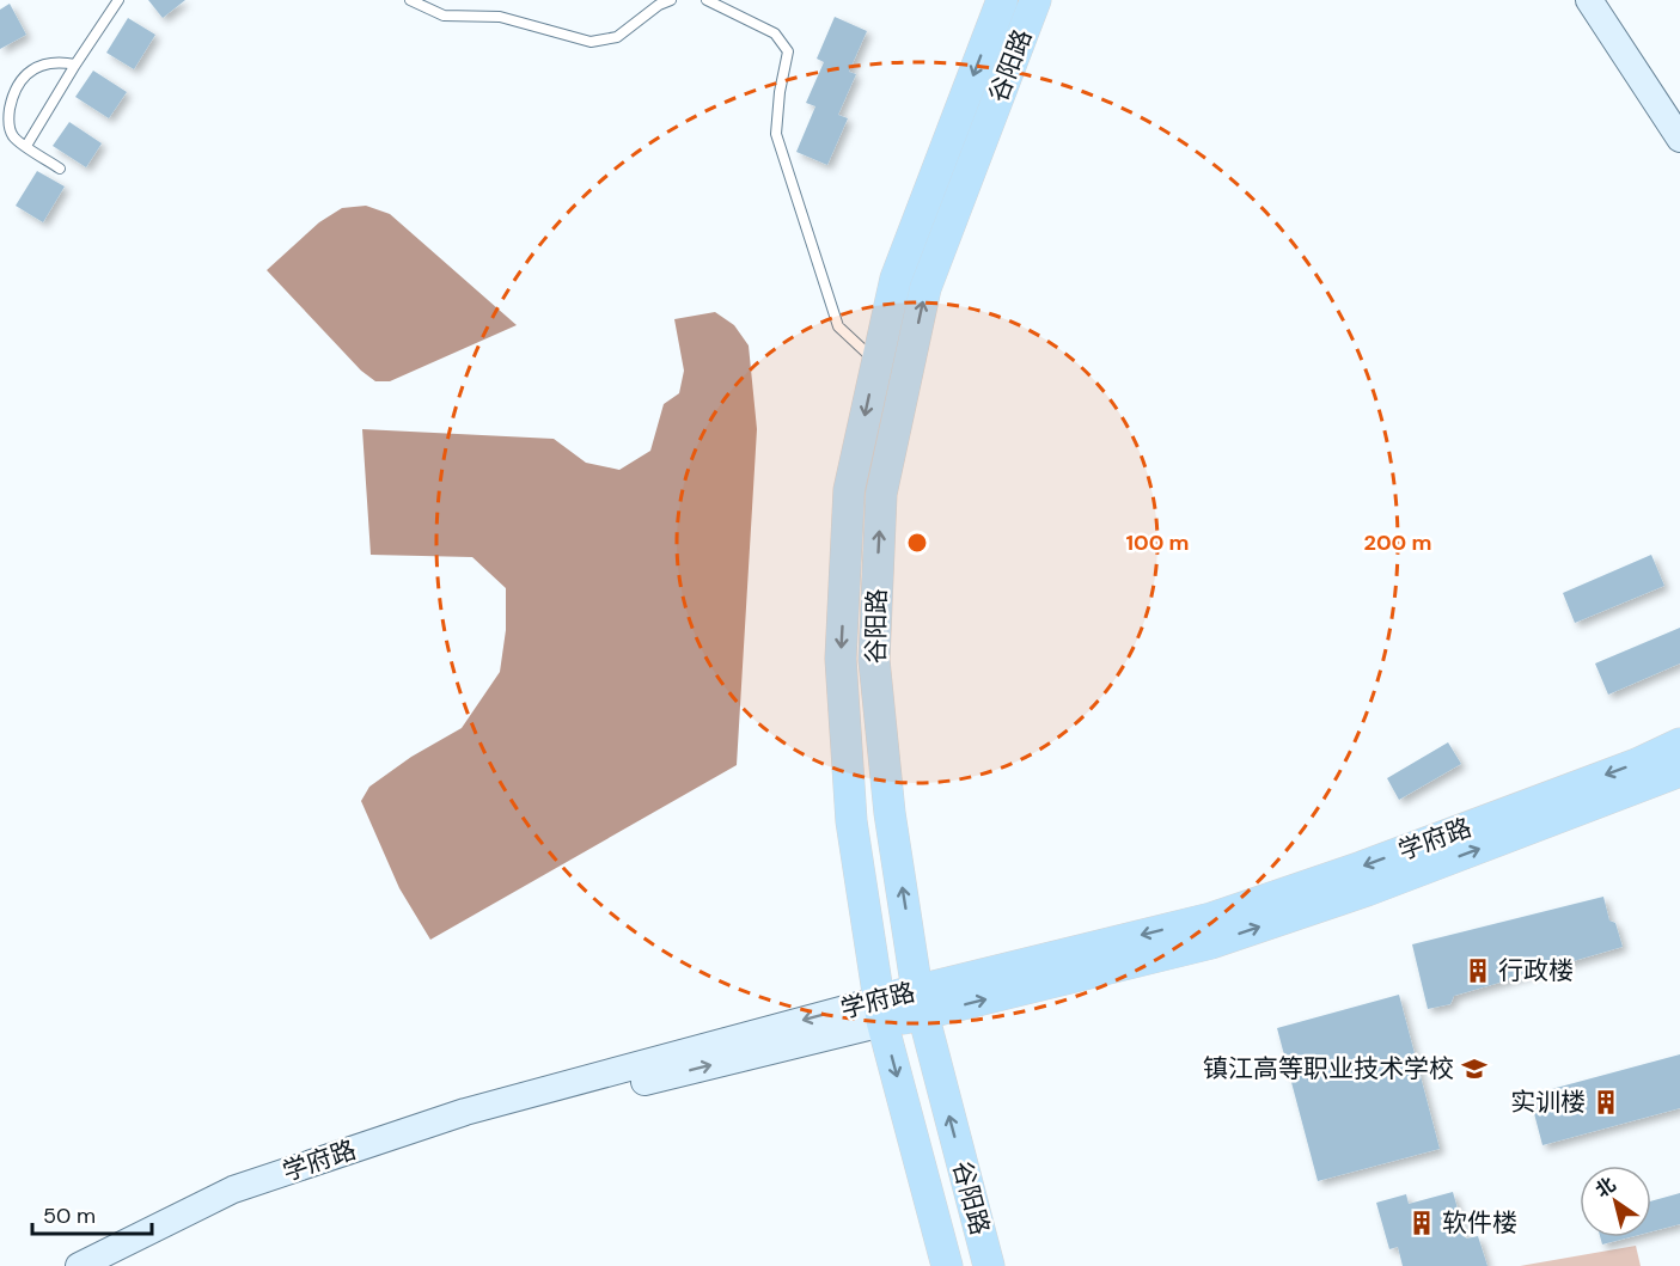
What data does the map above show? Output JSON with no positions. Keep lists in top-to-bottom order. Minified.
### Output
{"streets":{"main road":["谷阳路","学府路"]},"crossings":[["谷阳路","学府路"]],"places":{"building":["行政楼","实训楼","软件楼"],"school or university":["镇江高等职业技术学校"]},"scale_bar":"50 m","north":"top left","rings":["100 m","200 m"]}
